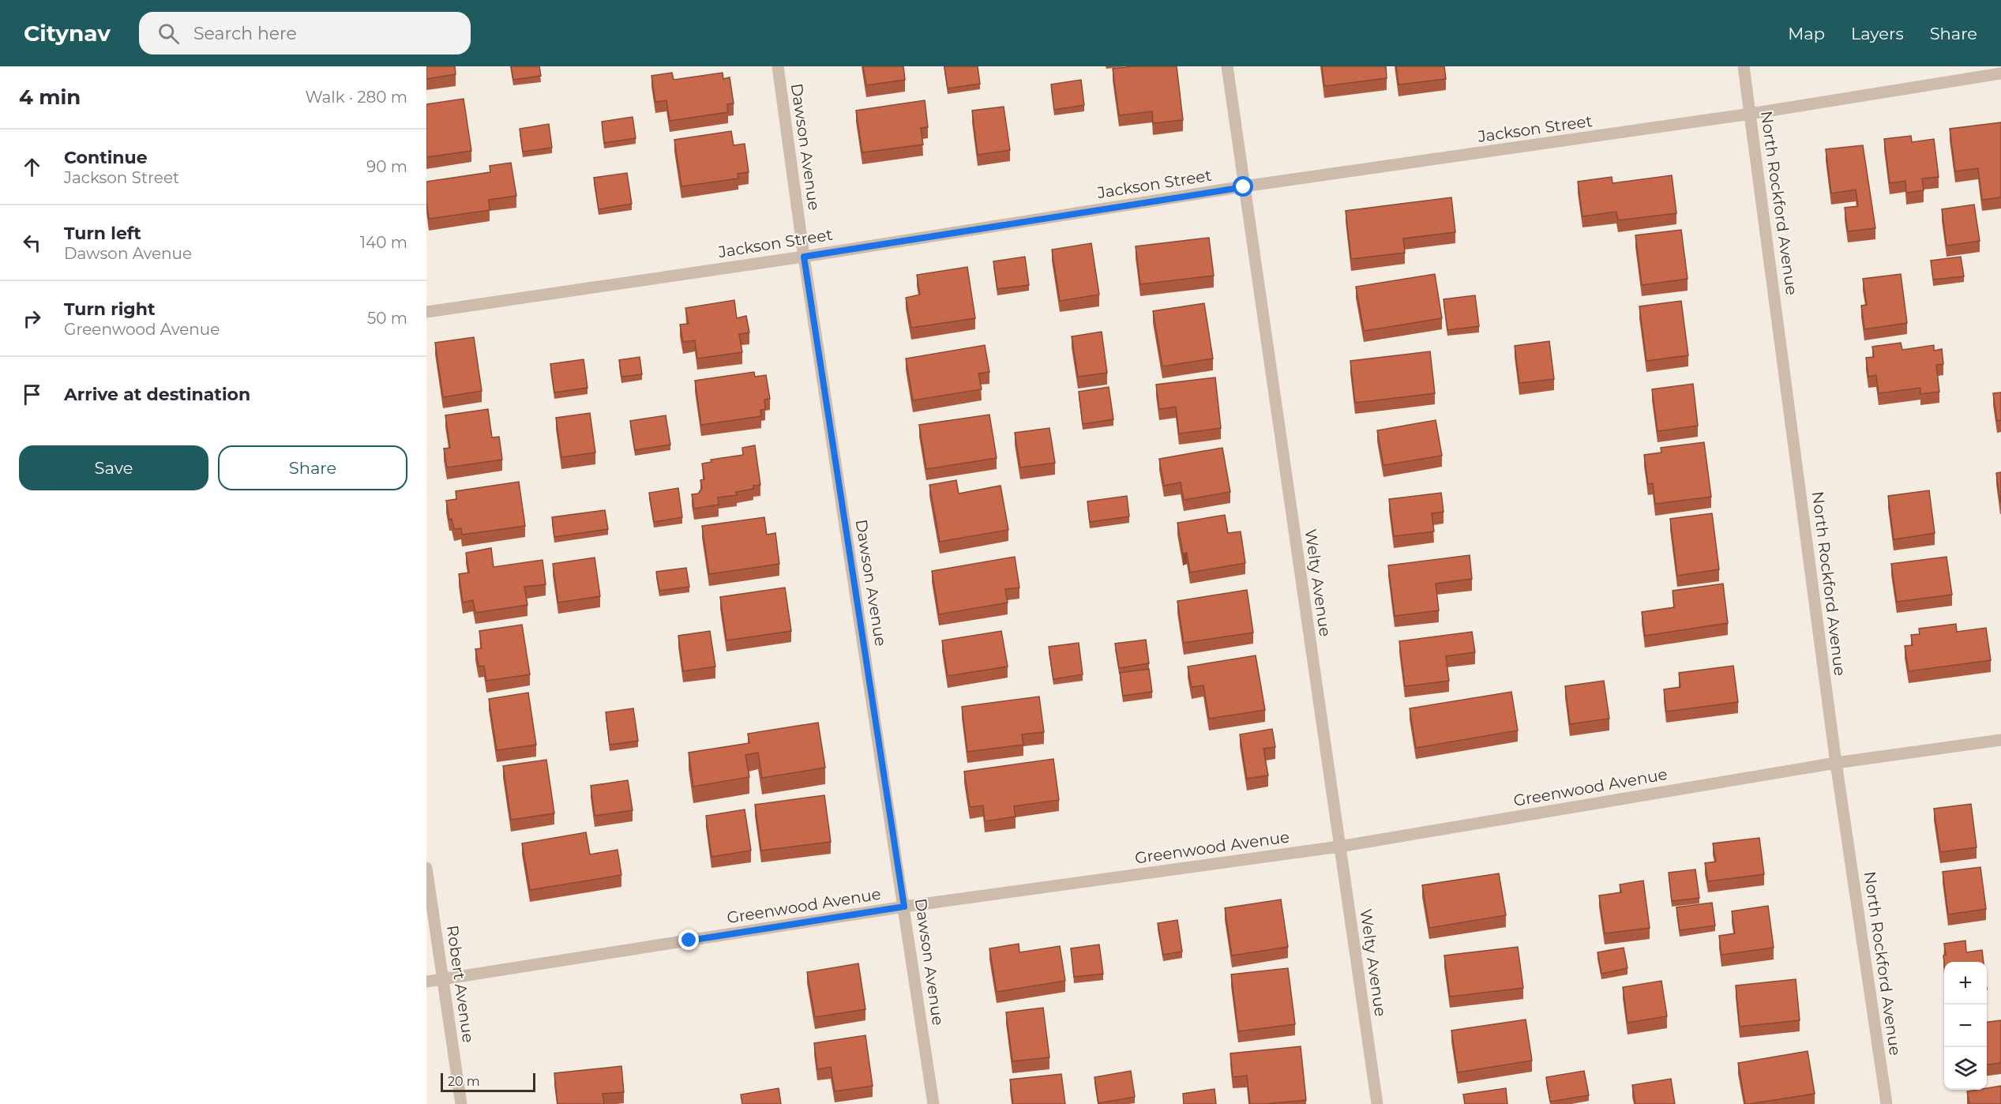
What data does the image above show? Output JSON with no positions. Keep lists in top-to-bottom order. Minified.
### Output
{"streets":{"street":["Jackson Street","Dawson Avenue","North Rockford Avenue","Welty Avenue","Greenwood Avenue","Robert Avenue"]},"crossings":[["Jackson Street","Dawson Avenue"],["Jackson Street","North Rockford Avenue"],["Jackson Street","Welty Avenue"],["Dawson Avenue","Greenwood Avenue"],["North Rockford Avenue","Greenwood Avenue"],["Welty Avenue","Greenwood Avenue"],["Greenwood Avenue","Robert Avenue"]],"scale_bar":"20 m","page":{"header":"Citynav","search":"Search here","nav":["Map","Layers","Share"],"heading":["4 min","Walk · 280 m"],"list":[["Continue","Jackson Street","90 m"],["Turn left","Dawson Avenue","140 m"],["Turn right","Greenwood Avenue","50 m"],"Arrive at destination"],"buttons":["Save","Share"],"map_buttons":["+","−"],"scale":"20 m"}}
